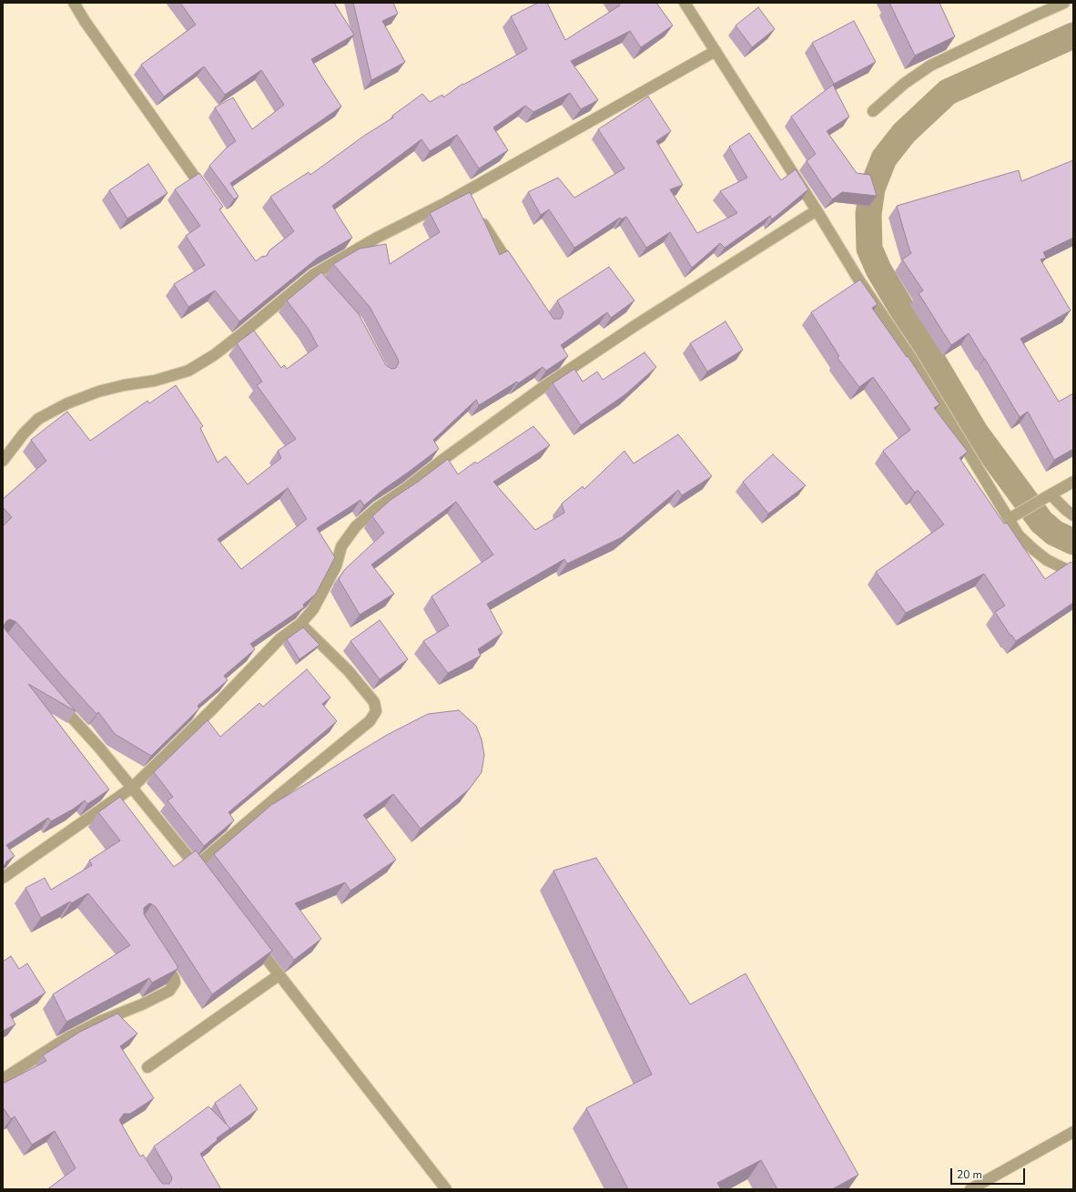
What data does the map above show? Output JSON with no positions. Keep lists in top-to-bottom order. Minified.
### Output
{"scale_bar":"20 m"}
